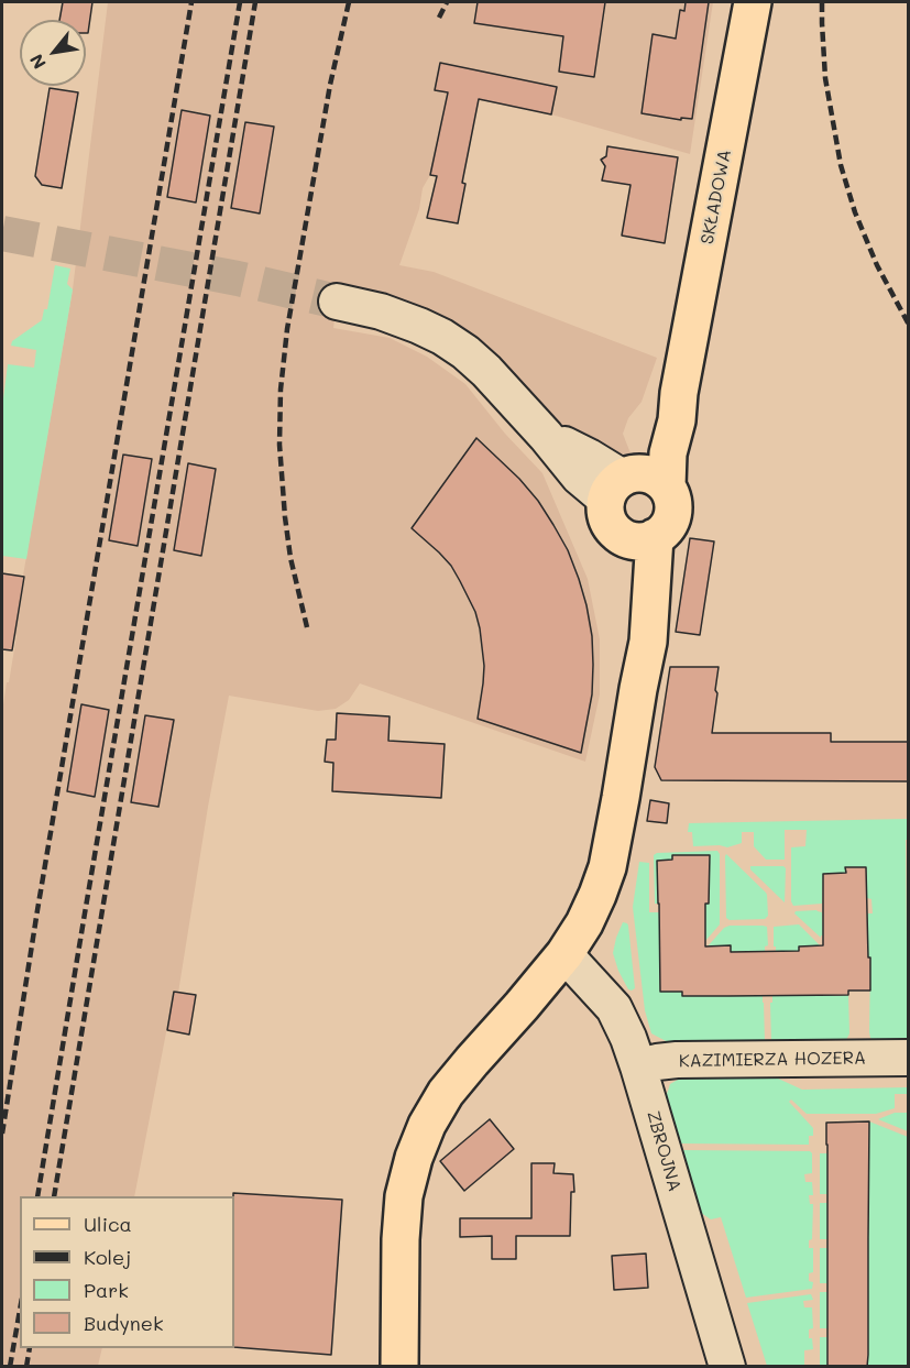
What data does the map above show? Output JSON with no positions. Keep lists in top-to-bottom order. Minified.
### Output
{"streets":{"main road":["SKŁADOWA"],"street":["KAZIMIERZA HOZERA","ZBROJNA"]},"crossings":[["KAZIMIERZA HOZERA","ZBROJNA"]],"legend":["Ulica","Kolej","Park","Budynek"],"north":"bottom left"}
